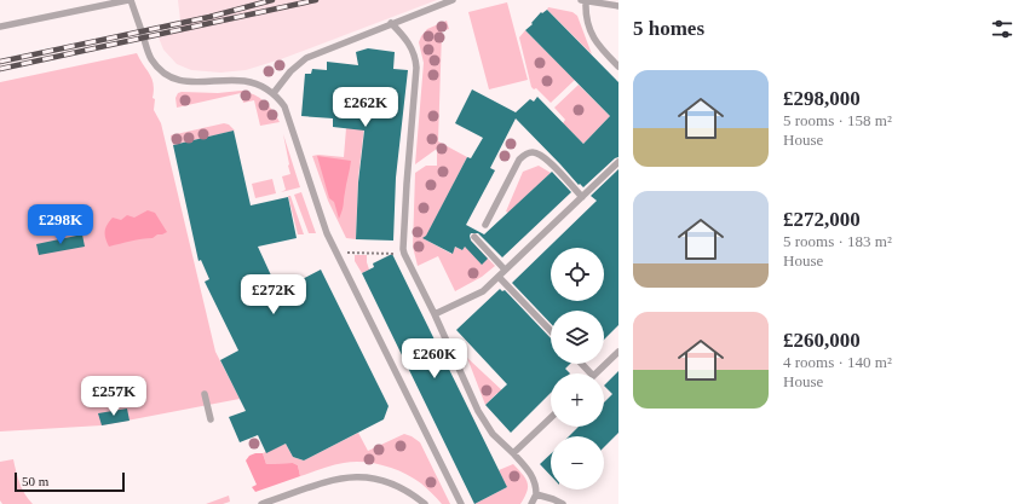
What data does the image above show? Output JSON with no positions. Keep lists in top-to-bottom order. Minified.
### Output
{"scale_bar":"50 m","page":{"heading":"5 homes","list":[{"name":"£298,000","note":"5 rooms · 158 m² · House"},{"name":"£272,000","note":"5 rooms · 183 m² · House"},{"name":"£260,000","note":"4 rooms · 140 m² · House"}],"price":["£262K","£298K","£272K","£260K","£257K"],"map_buttons":["+","−"],"scale":"50 m"}}
